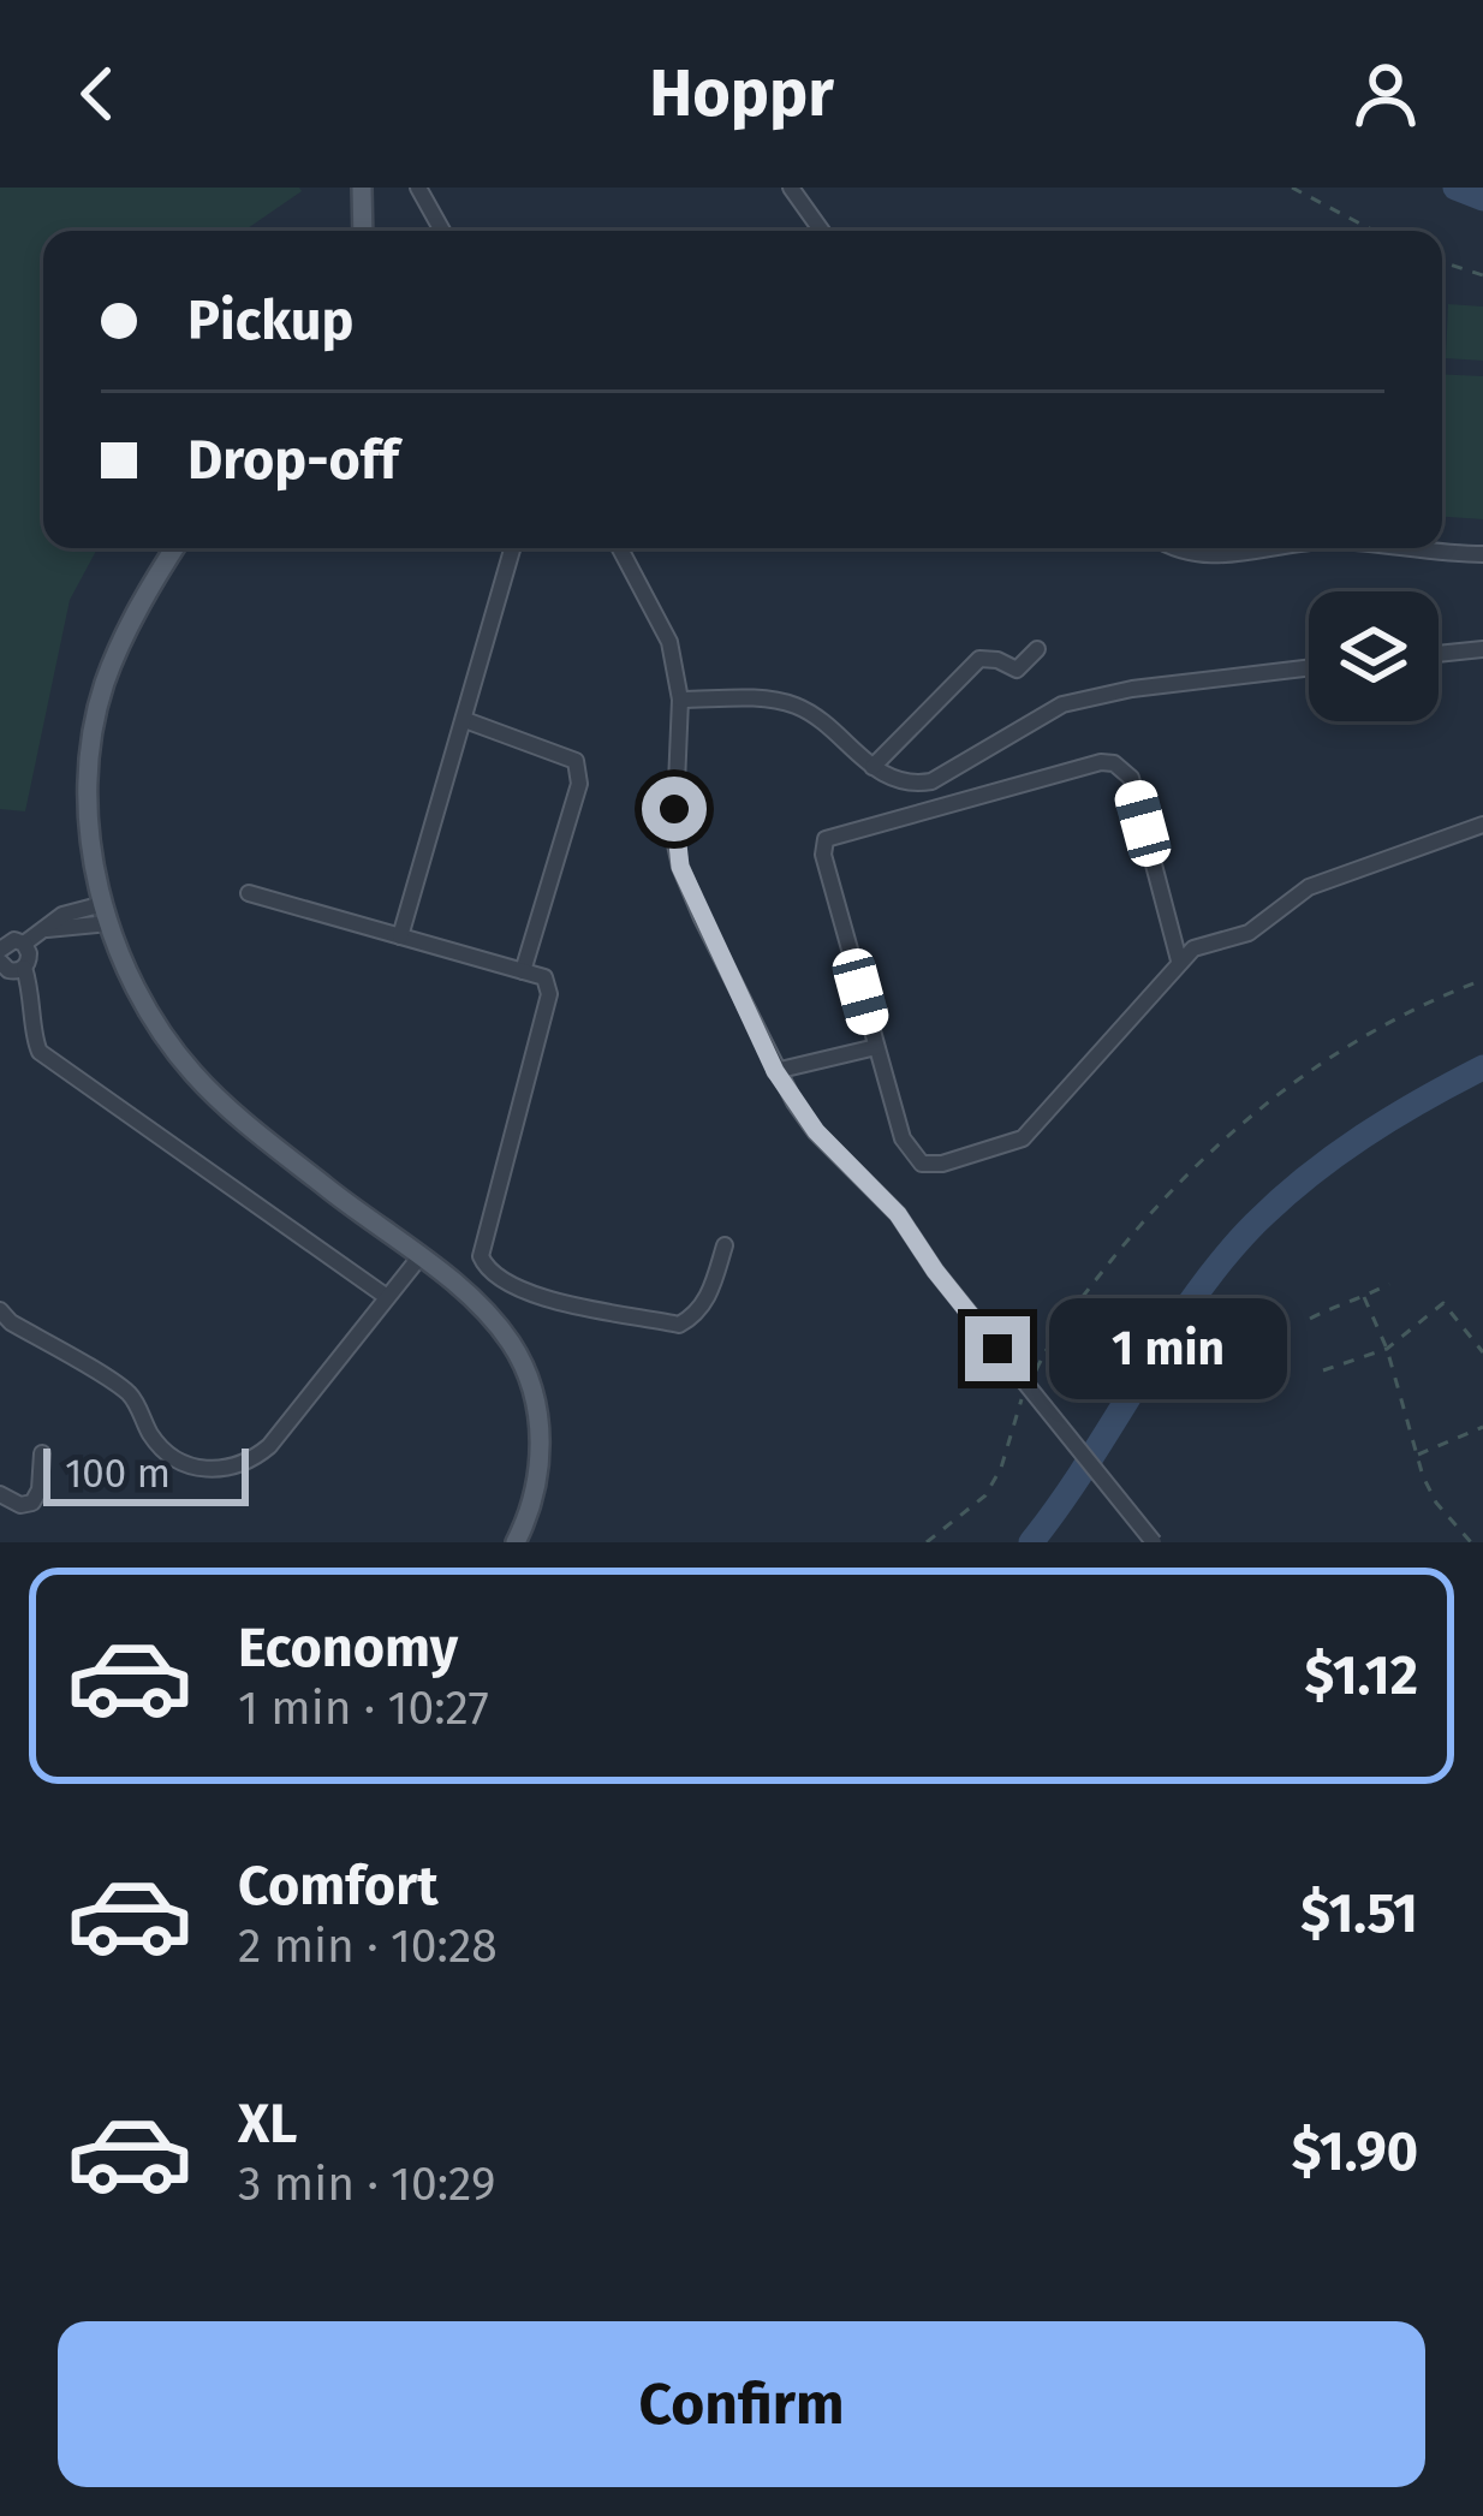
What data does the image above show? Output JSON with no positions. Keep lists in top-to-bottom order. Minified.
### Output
{"scale_bar":"100 m","page":{"header":"Hoppr","banner":["Pickup","Drop-off"],"bubble":"1 min","scale":"100 m","list":[{"name":"Economy","note":"1 min · 10:27","value":"$1.12"},{"name":"Comfort","note":"2 min · 10:28","value":"$1.51"},{"name":"XL","note":"3 min · 10:29","value":"$1.90"}],"buttons":"Confirm"}}
